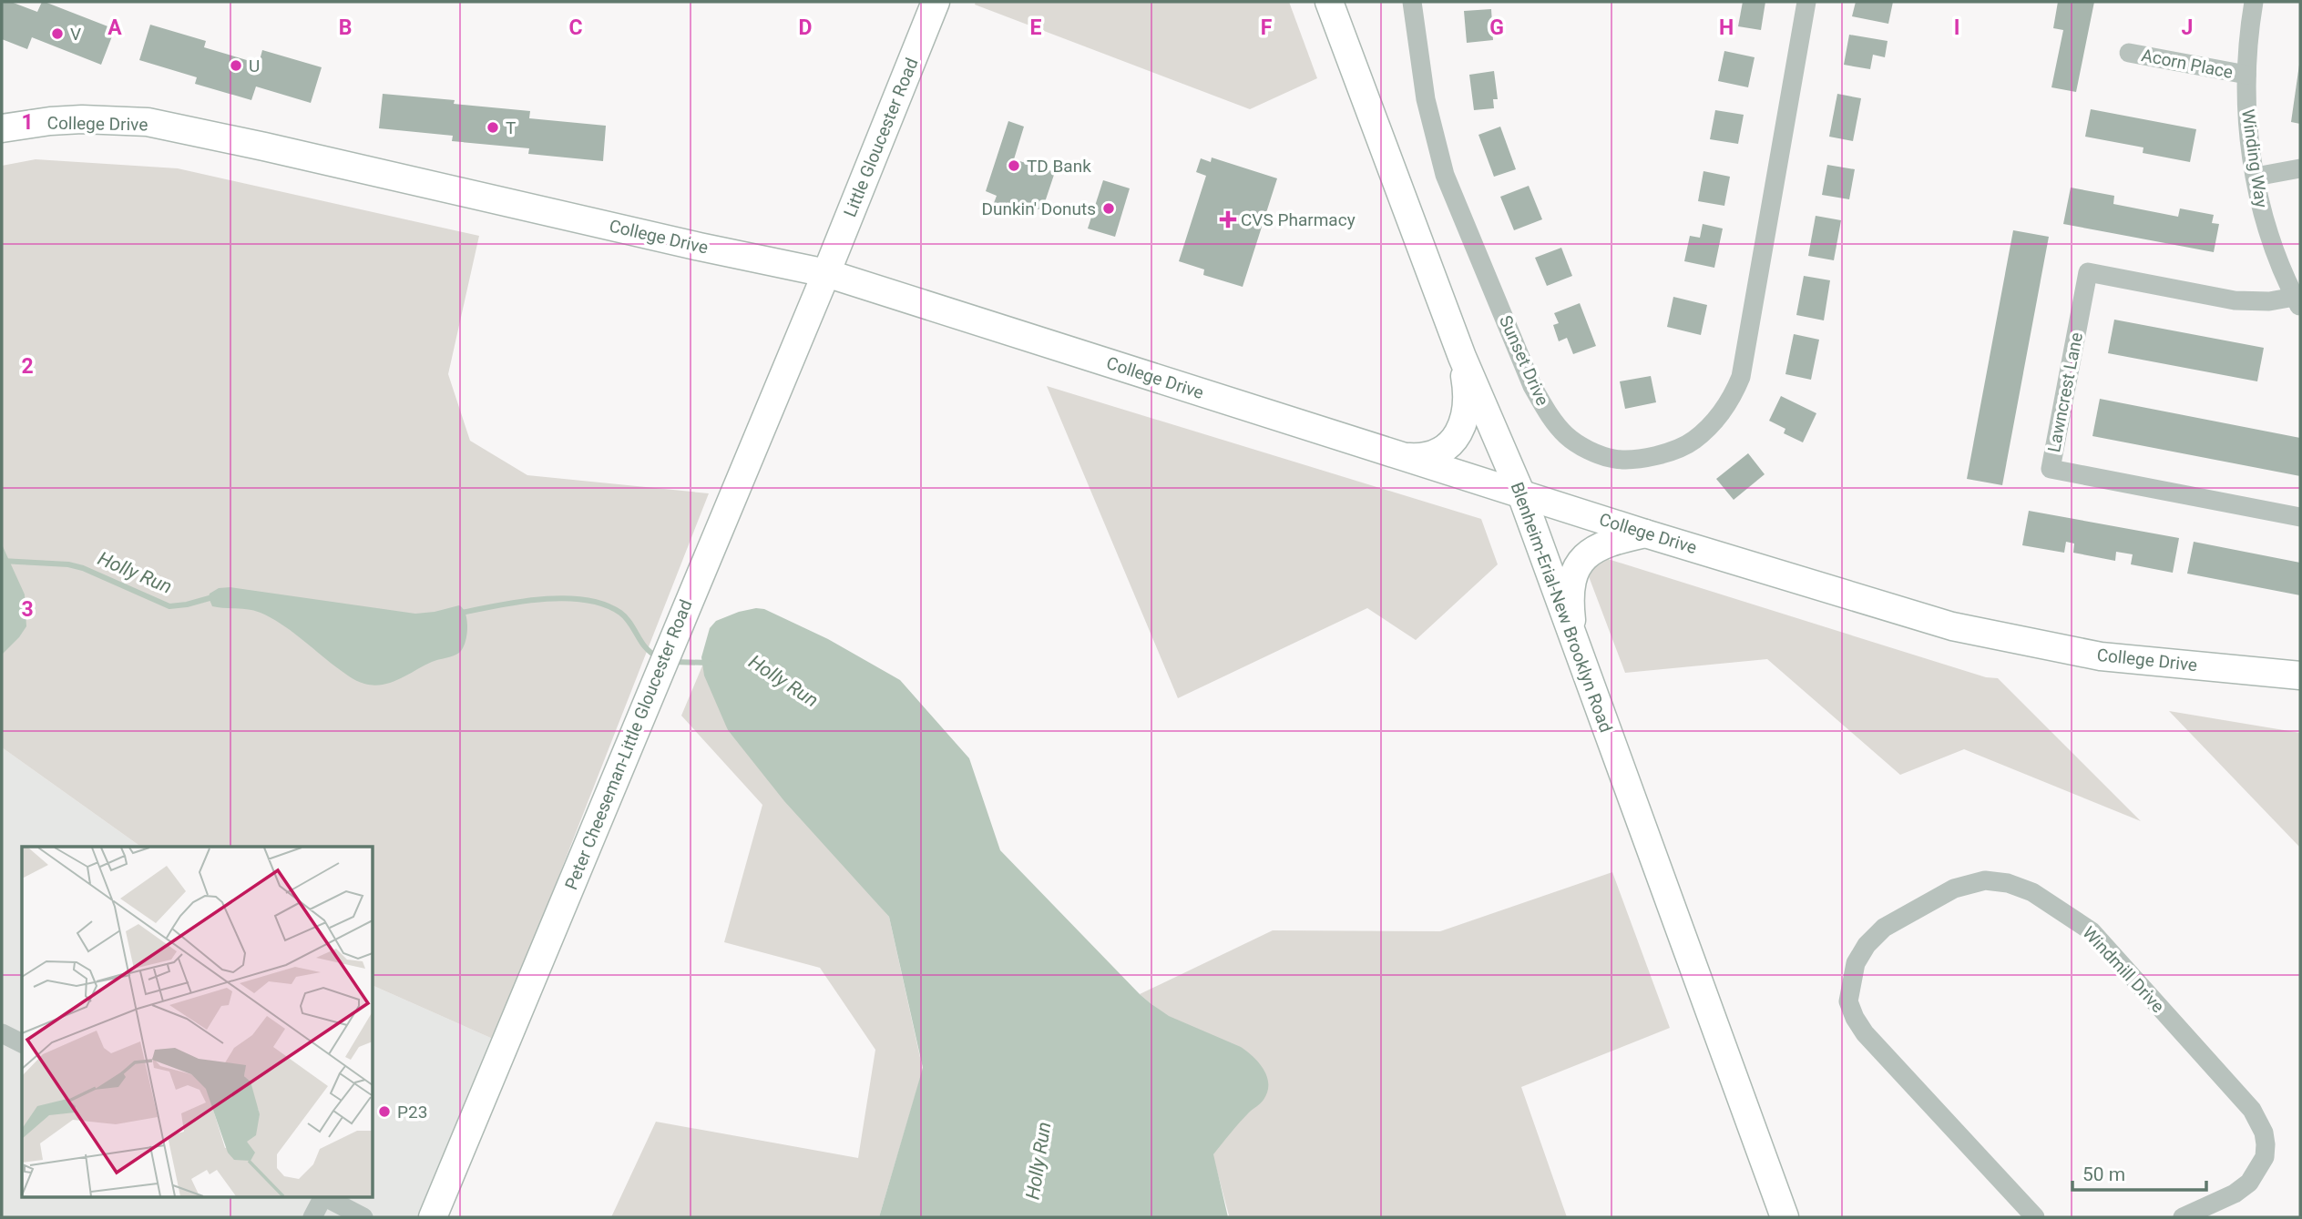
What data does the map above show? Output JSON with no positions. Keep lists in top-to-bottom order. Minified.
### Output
{"streets":{"main road":["College Drive","Little Gloucester Road","Blenheim-Erial-New Brooklyn Road","Peter Cheeseman-Little Gloucester Road"],"street":["Acorn Place","Winding Way","Sunset Drive","Lawncrest Lane","Windmill Drive"]},"crossings":[["Acorn Place","Winding Way"],["College Drive","Little Gloucester Road"],["College Drive","Blenheim-Erial-New Brooklyn Road"],["College Drive","Peter Cheeseman-Little Gloucester Road"],["Little Gloucester Road","Peter Cheeseman-Little Gloucester Road"],["Winding Way","Lawncrest Lane"]],"water":["Holly Run"],"places":{"other":["V","U","T","TD Bank","Dunkin' Donuts","P23"],"health":["CVS Pharmacy"]},"scale_bar":"50 m","grid":{"columns":["A","B","C","D","E","F","G","H","I","J"],"rows":["1","2","3"]}}
